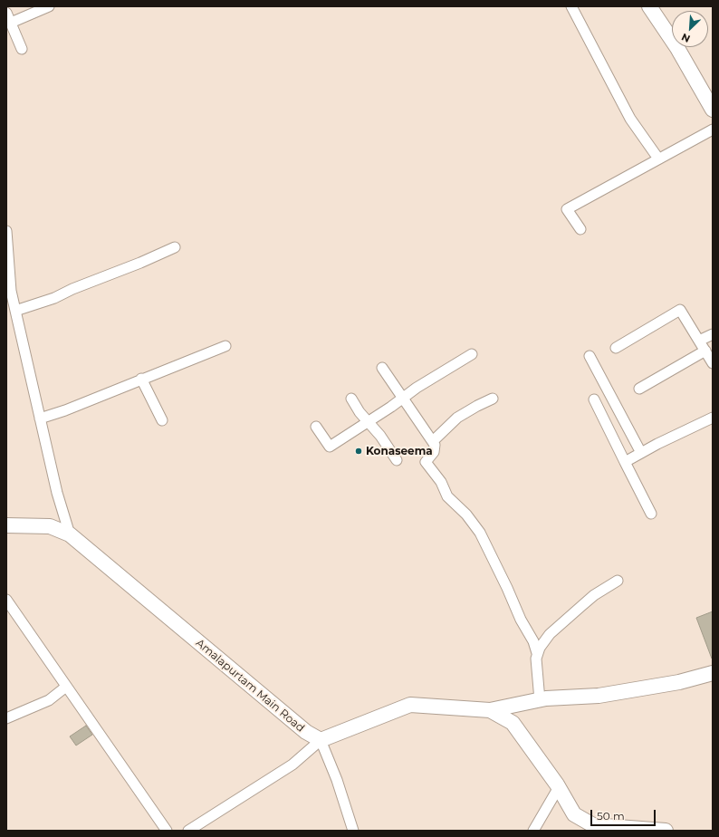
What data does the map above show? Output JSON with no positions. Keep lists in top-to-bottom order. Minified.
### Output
{"streets":{"street":["Amalapurtam Main Road"]},"places":["Konaseema"],"scale_bar":"50 m","north":"bottom left"}
